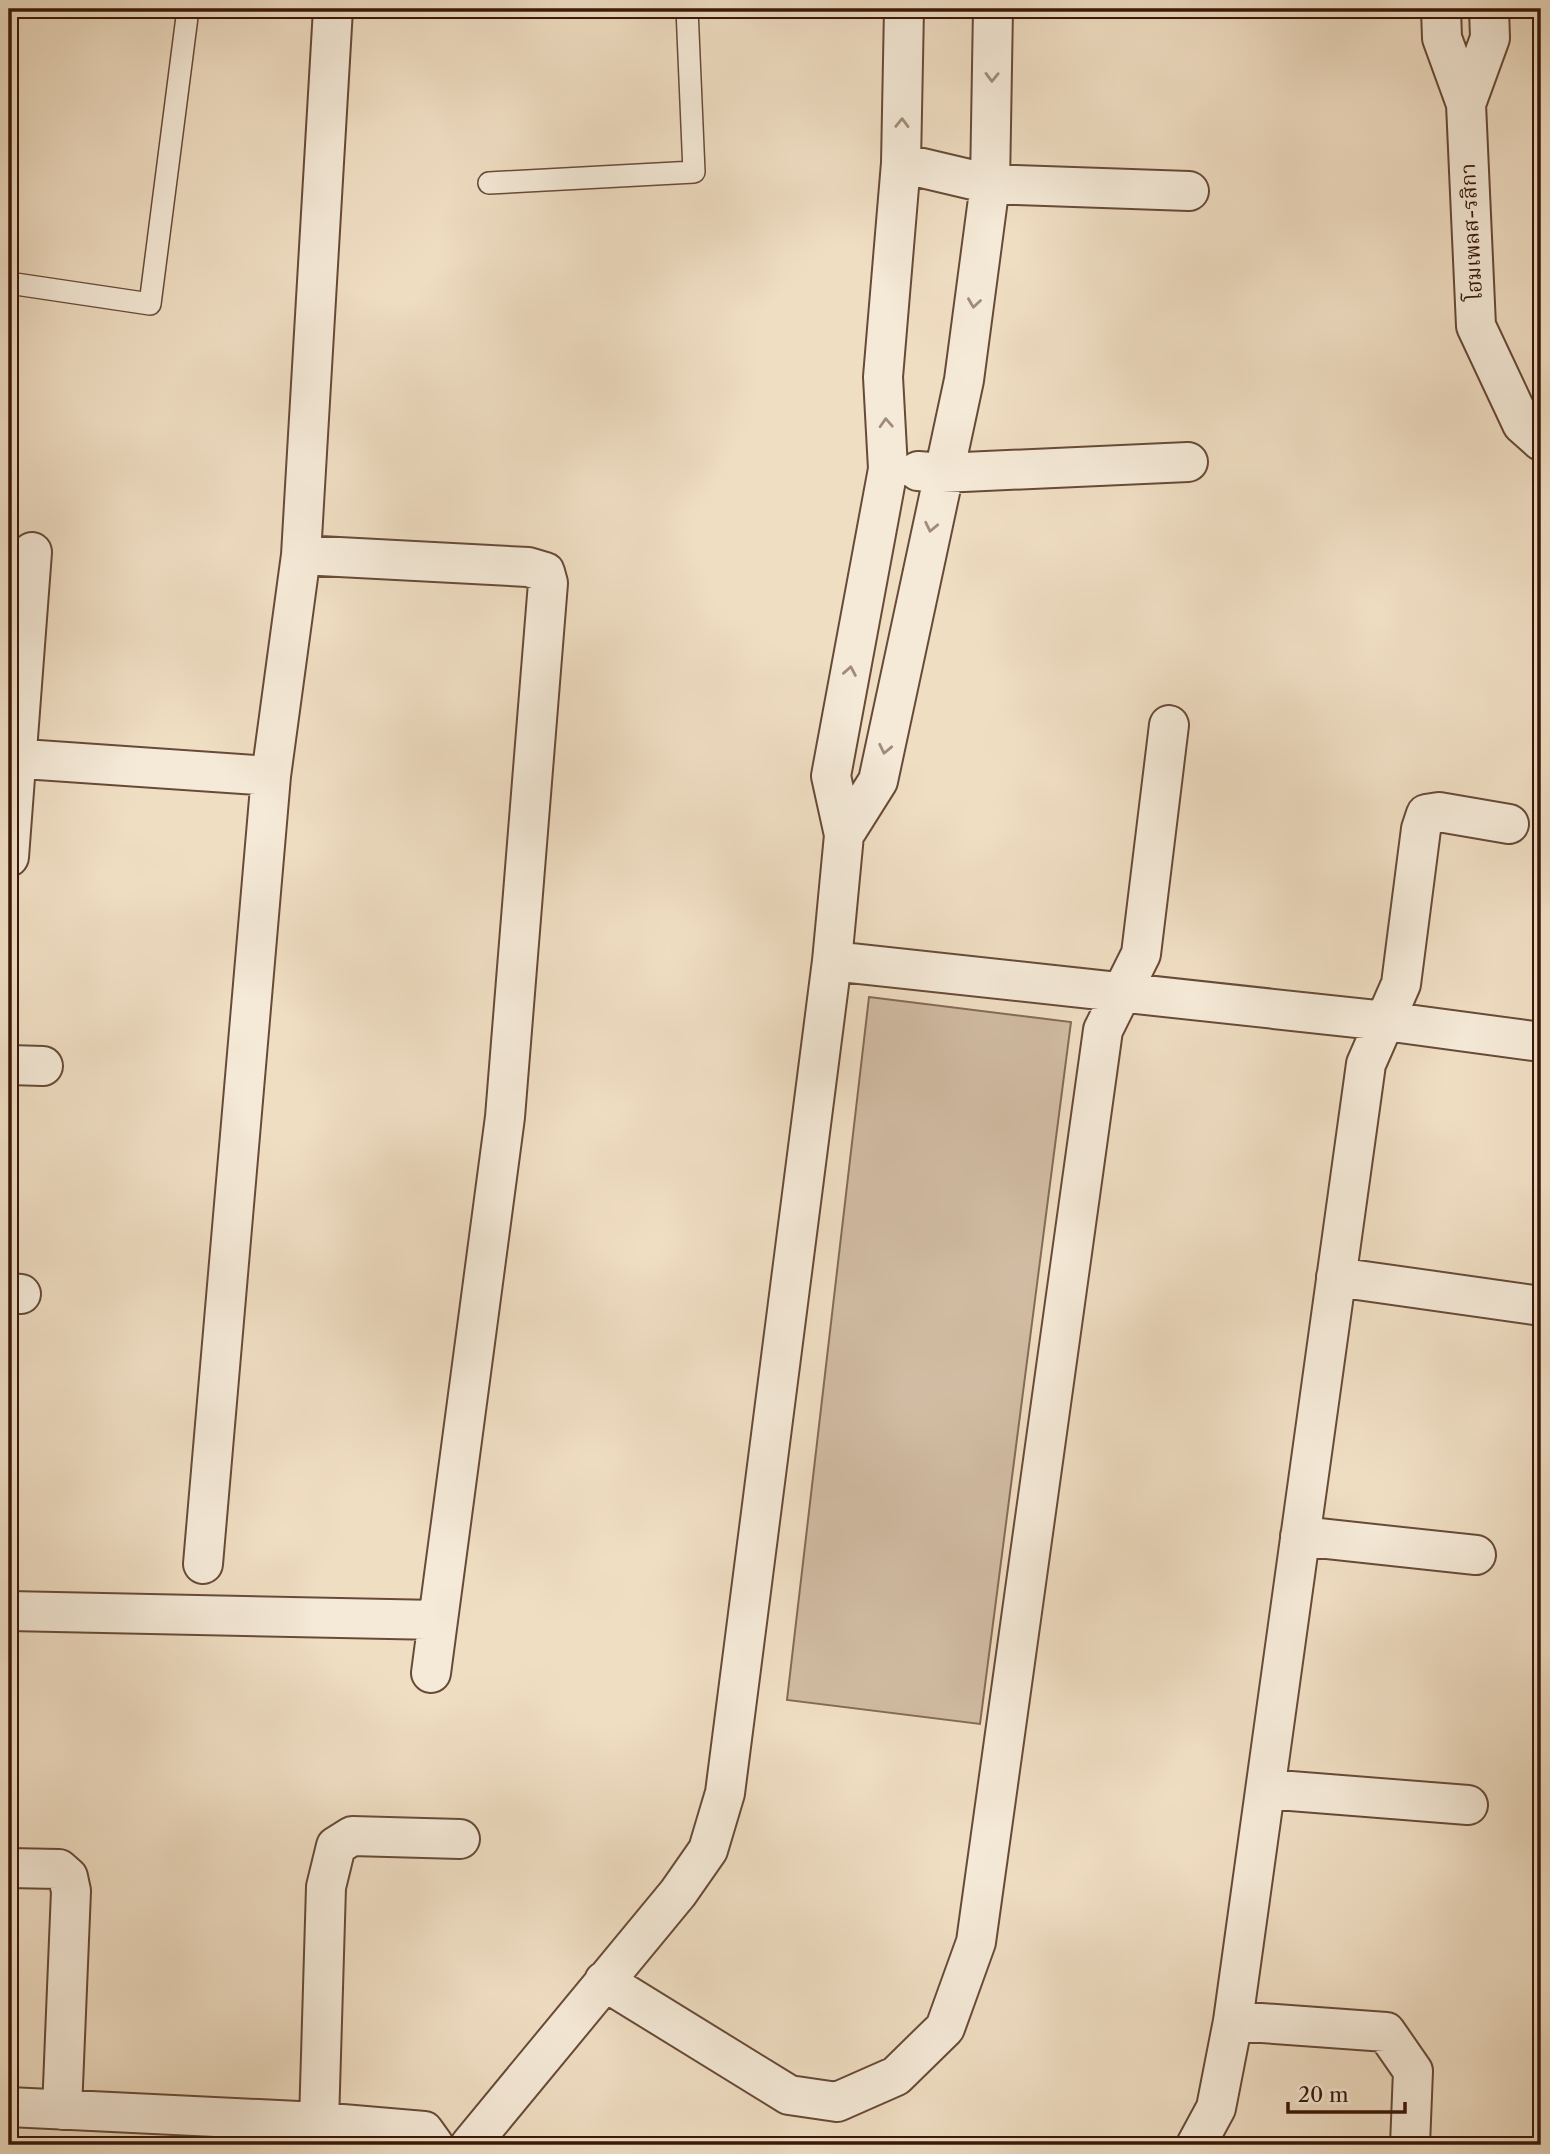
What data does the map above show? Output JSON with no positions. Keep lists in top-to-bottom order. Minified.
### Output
{"streets":{"street":["โฮมเพลส-รสิกา"]},"scale_bar":"20 m"}
